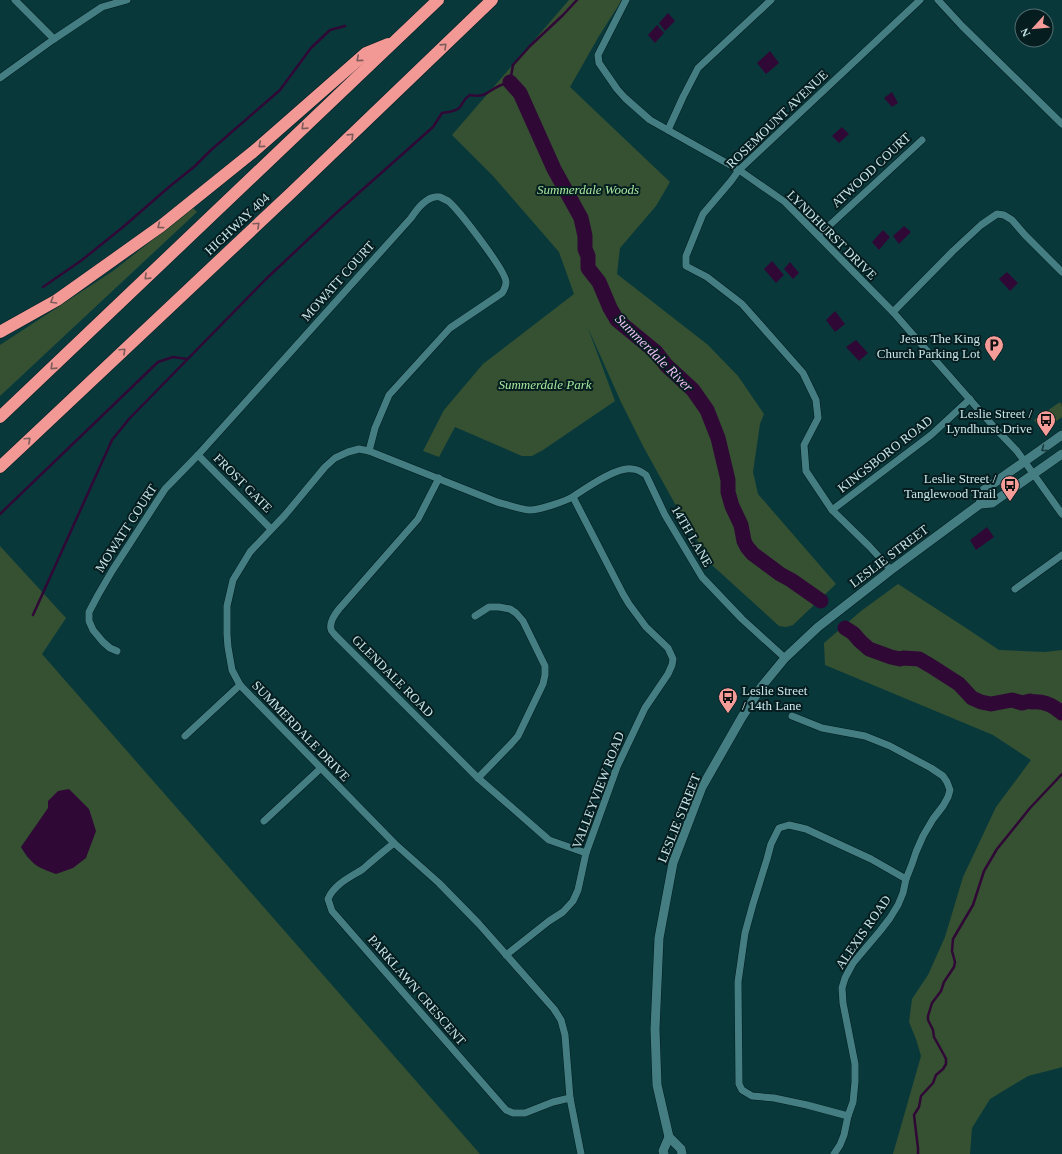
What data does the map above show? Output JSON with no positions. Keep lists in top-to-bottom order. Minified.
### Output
{"streets":{"highway":["HIGHWAY 404"],"main road":["LESLIE STREET"],"street":["ROSEMOUNT AVENUE","ATWOOD COURT","LYNDHURST DRIVE","MOWATT COURT","KINGSBORO ROAD","FROST GATE","14TH LANE","GLENDALE ROAD","SUMMERDALE DRIVE","VALLEYVIEW ROAD","ALEXIS ROAD","PARKLAWN CRESCENT"]},"crossings":[["ROSEMOUNT AVENUE","LYNDHURST DRIVE"],["ROSEMOUNT AVENUE","KINGSBORO ROAD"],["ROSEMOUNT AVENUE","LESLIE STREET"],["ATWOOD COURT","LYNDHURST DRIVE"],["LYNDHURST DRIVE","KINGSBORO ROAD"],["LYNDHURST DRIVE","LESLIE STREET"],["MOWATT COURT","FROST GATE"],["MOWATT COURT","SUMMERDALE DRIVE"],["FROST GATE","SUMMERDALE DRIVE"],["14TH LANE","LESLIE STREET"],["14TH LANE","SUMMERDALE DRIVE"],["14TH LANE","VALLEYVIEW ROAD"],["GLENDALE ROAD","SUMMERDALE DRIVE"],["GLENDALE ROAD","VALLEYVIEW ROAD"],["SUMMERDALE DRIVE","VALLEYVIEW ROAD"],["SUMMERDALE DRIVE","PARKLAWN CRESCENT"]],"water":["Summerdale River"],"parks":["Summerdale Woods","Summerdale Park"],"places":{"parking":["Jesus The King Church Parking Lot"],"bus stop":["Leslie Street / Lyndhurst Drive","Leslie Street / Tanglewood Trail","Leslie Street / 14th Lane"]},"north":"bottom left"}
